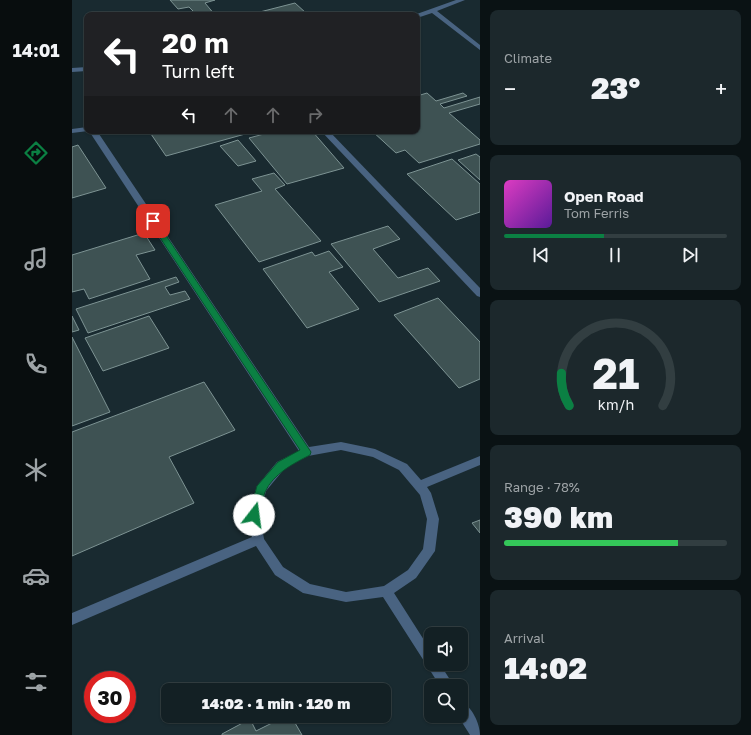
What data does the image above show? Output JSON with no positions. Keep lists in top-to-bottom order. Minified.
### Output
{"page":{"tabs":"14:01","tile":["Climate",["Range · 78%","390 km"],["Arrival","14:02"]],"turn":["20 m","Turn left"],"heat":["−","23°","+"],"song":["Open Road","Tom Ferris"],"limit":"30","trip":"14:02 · 1 min · 120 m","gauge":["21","km/h"]}}
